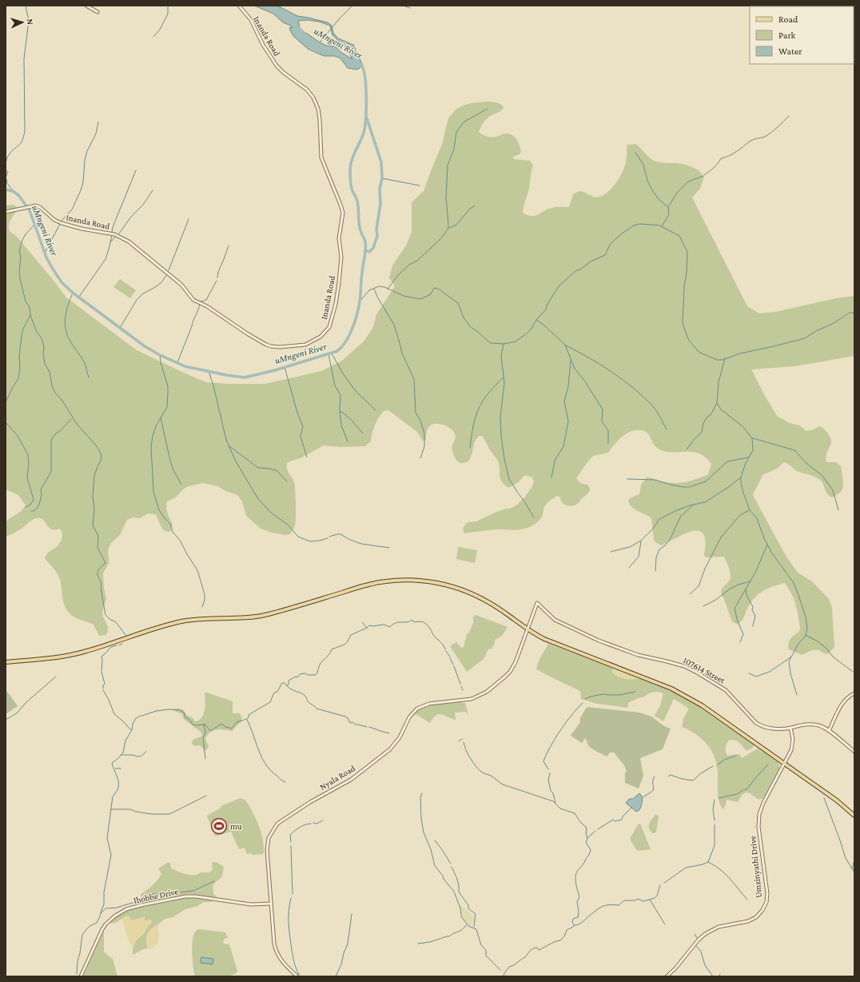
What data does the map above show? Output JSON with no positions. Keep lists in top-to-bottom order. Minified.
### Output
{"streets":{"street":["Inanda Road","107614 Street","Nyala Road","Umzinyathi Drive","Ihobhe Drive"]},"crossings":[["107614 Street","Nyala Road"],["107614 Street","Umzinyathi Drive"],["Nyala Road","Ihobhe Drive"]],"water":["uMngeni River"],"places":{"sports":["mu"]},"legend":["Road","Park","Water"],"north":"right"}
